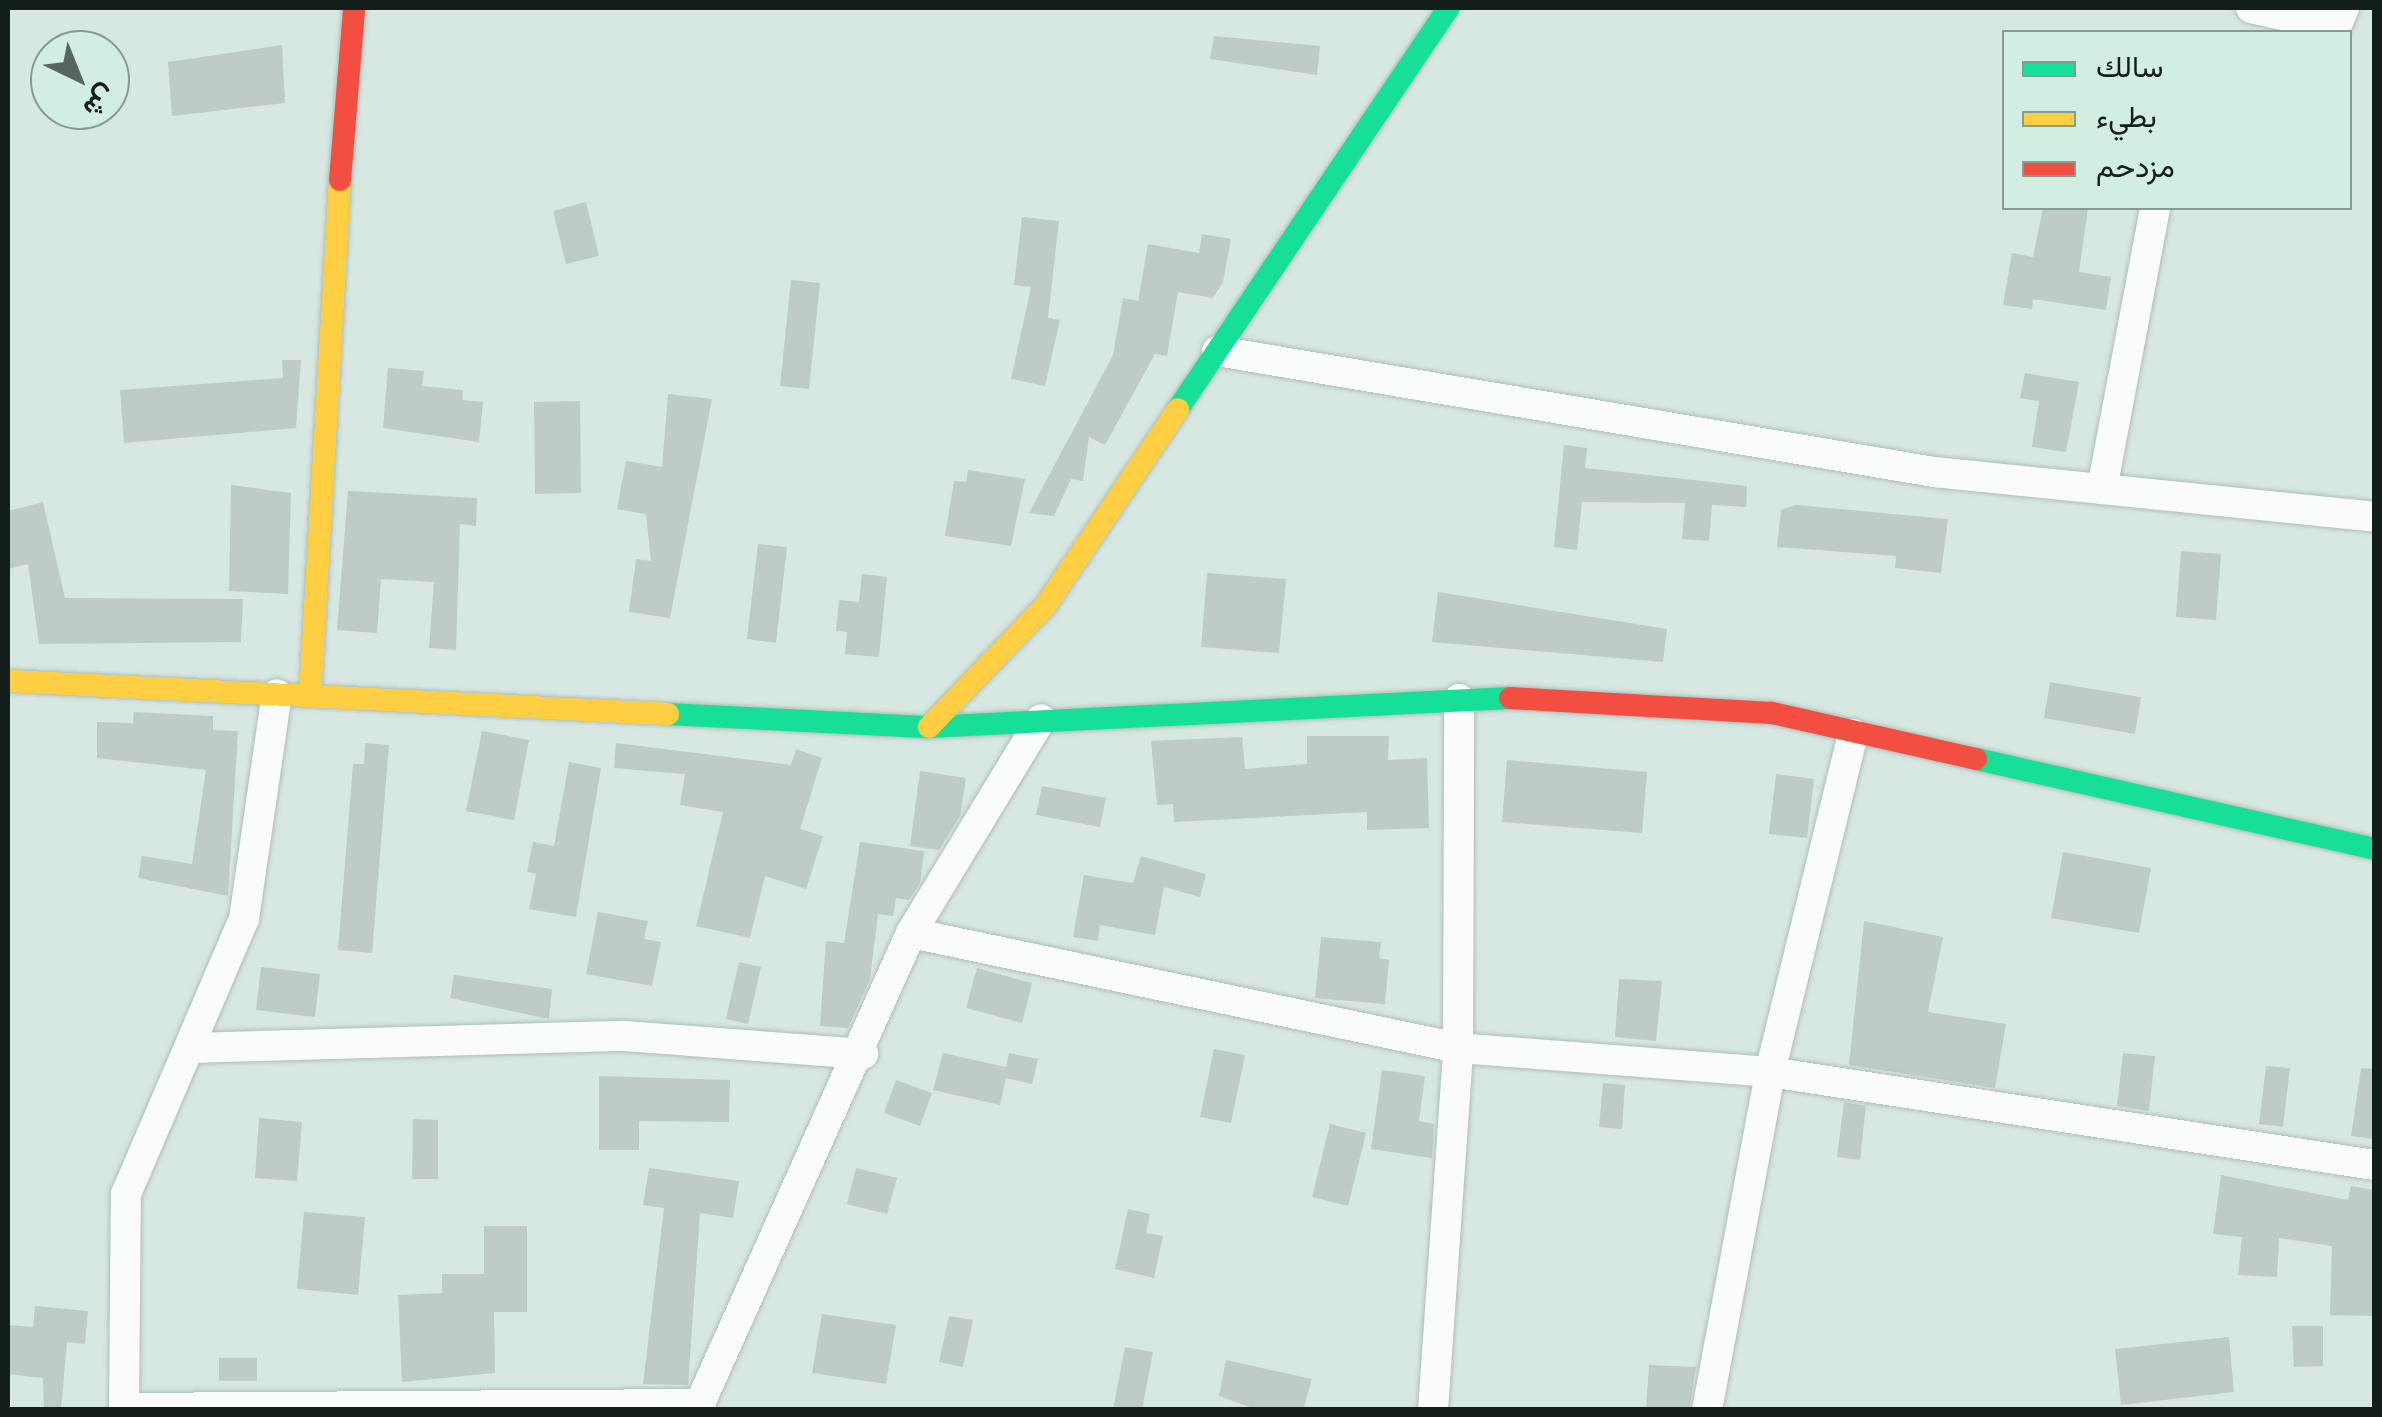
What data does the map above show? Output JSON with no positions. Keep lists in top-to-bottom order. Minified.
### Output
{"legend":["سالك","بطيء","مزدحم"],"north":"bottom right"}
